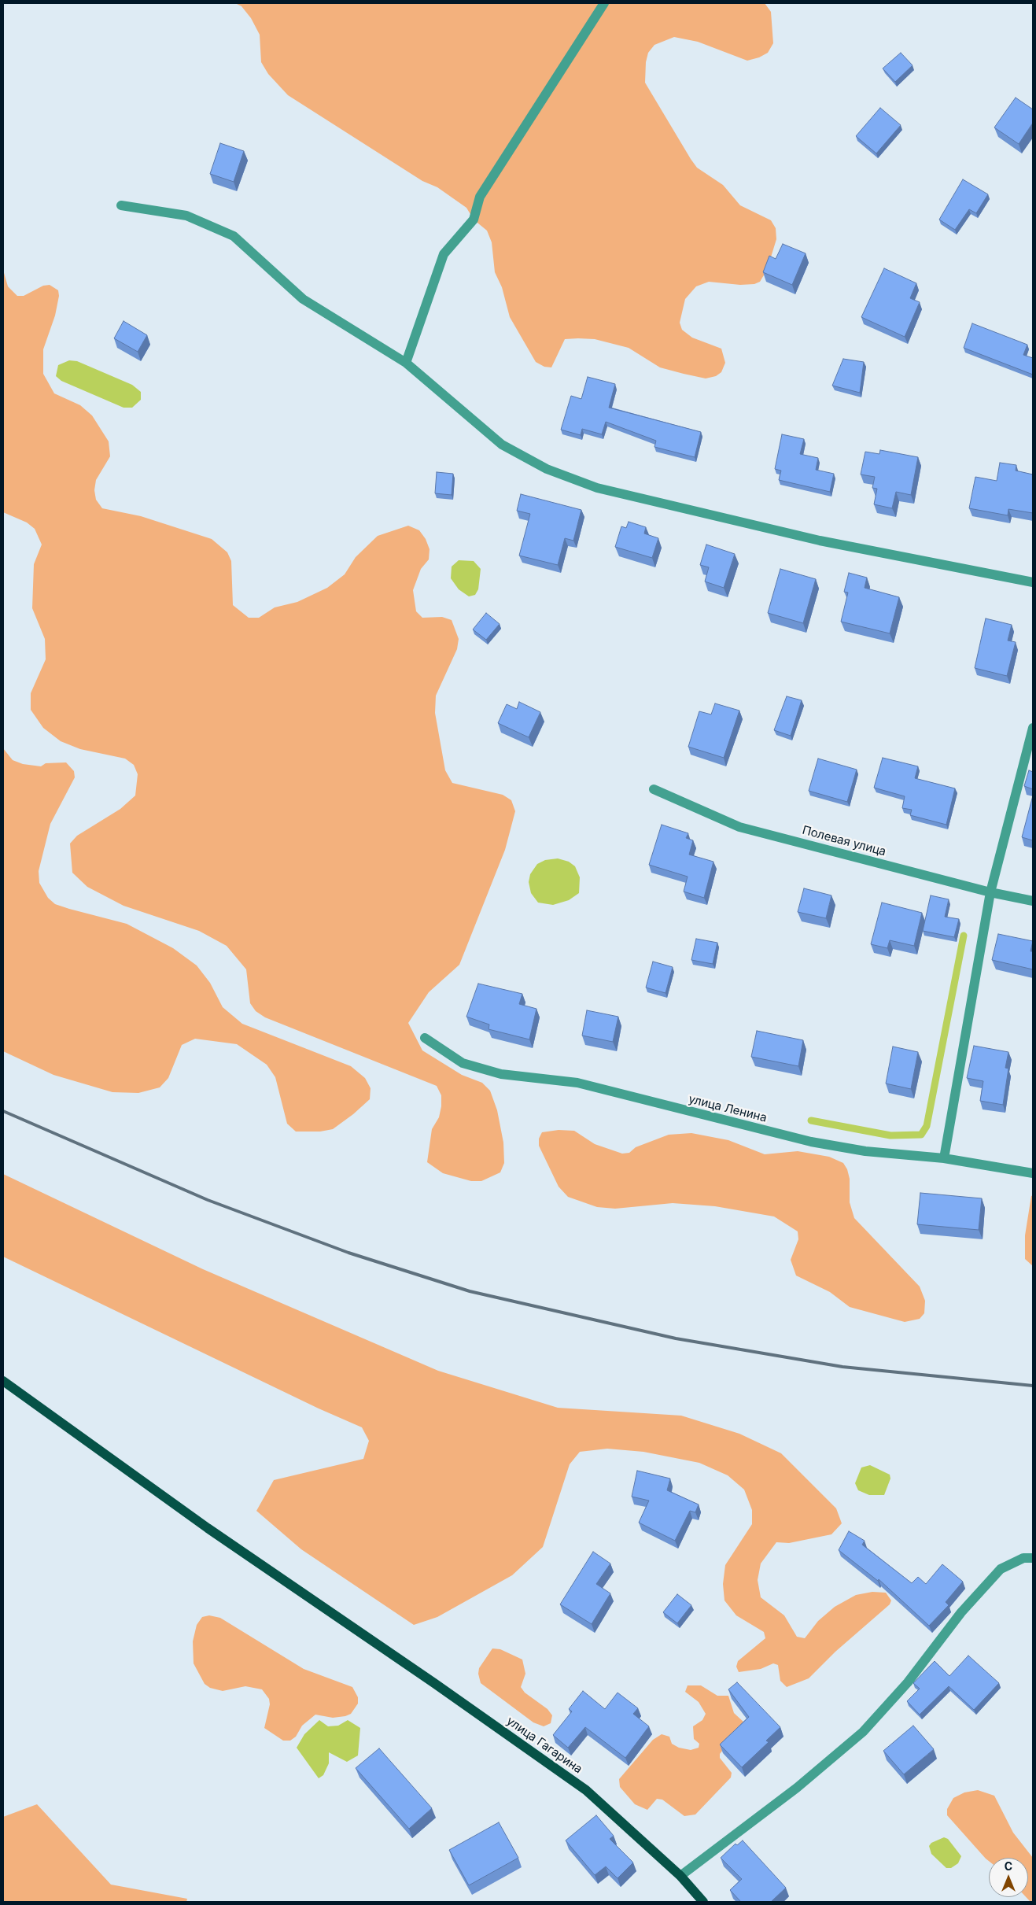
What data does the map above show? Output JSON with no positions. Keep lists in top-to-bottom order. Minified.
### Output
{"streets":{"main road":["улица Гагарина"],"street":["Полевая улица","улица Ленина"]},"north":"top"}
